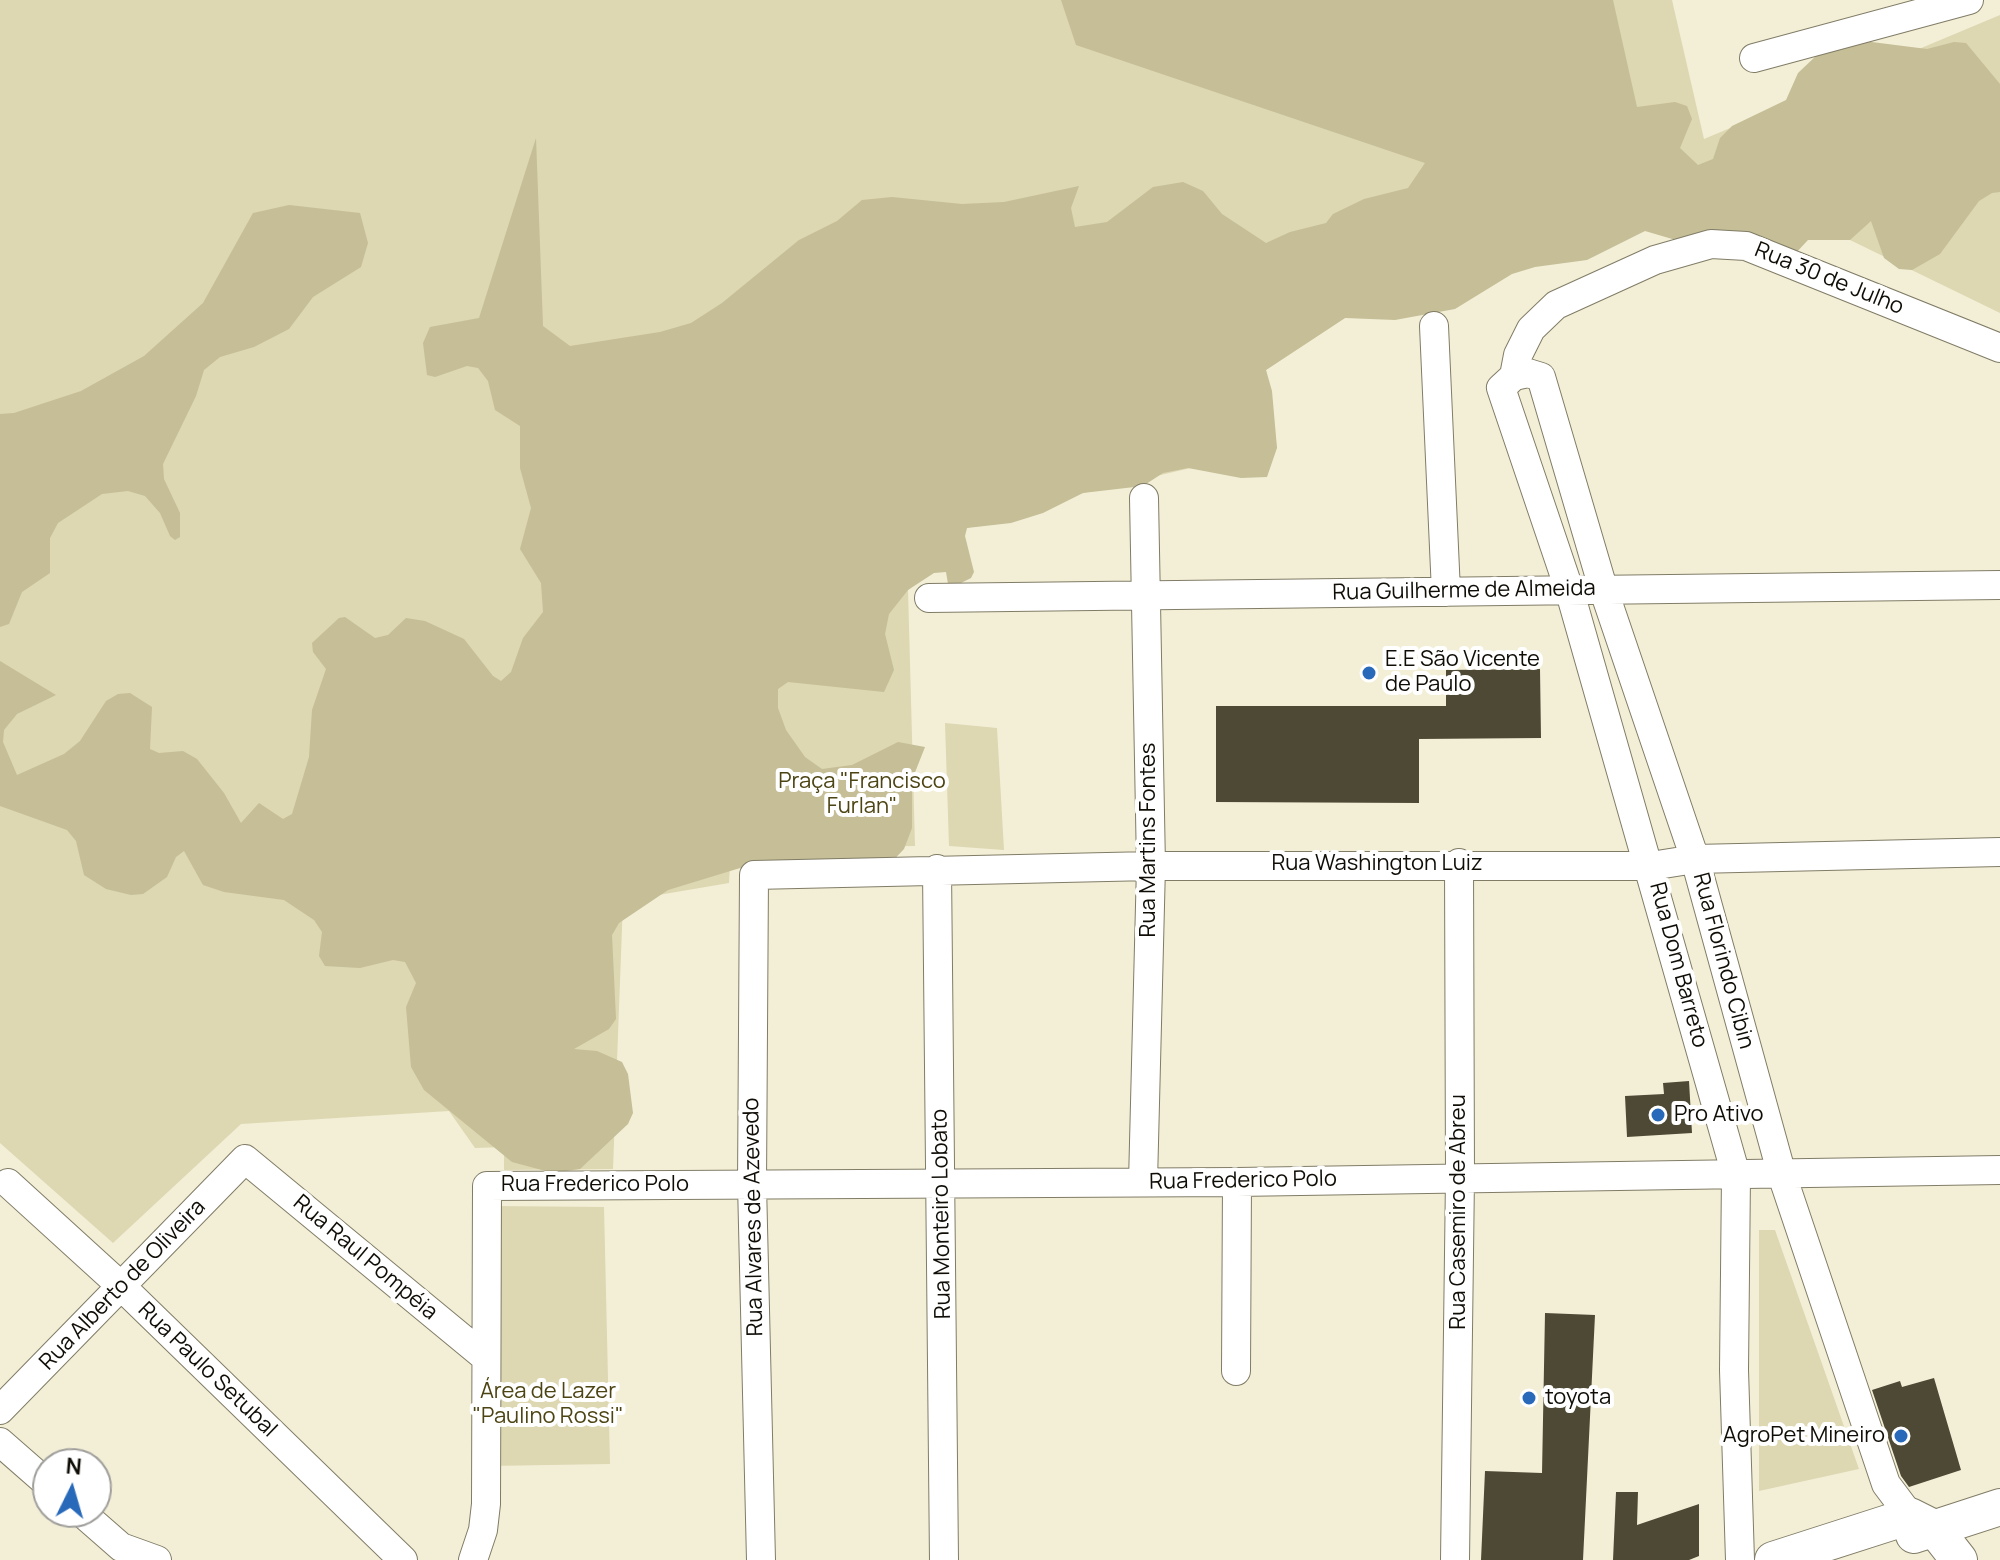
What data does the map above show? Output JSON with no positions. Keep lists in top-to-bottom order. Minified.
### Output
{"streets":{"main road":["Rua Florindo Cibin"],"street":["Rua 30 de Julho","Rua Guilherme de Almeida","Rua Martins Fontes","Rua Washington Luiz","Rua Dom Barreto","Rua Frederico Polo","Rua Casemiro de Abreu","Rua Monteiro Lobato","Rua Alvares de Azevedo","Rua Raul Pompéia","Rua Alberto de Oliveira","Rua Paulo Setubal"]},"crossings":[["Rua 30 de Julho","Rua Florindo Cibin"],["Rua 30 de Julho","Rua Dom Barreto"],["Rua Guilherme de Almeida","Rua Martins Fontes"],["Rua Guilherme de Almeida","Rua Florindo Cibin"],["Rua Guilherme de Almeida","Rua Dom Barreto"],["Rua Martins Fontes","Rua Washington Luiz"],["Rua Martins Fontes","Rua Frederico Polo"],["Rua Washington Luiz","Rua Florindo Cibin"],["Rua Washington Luiz","Rua Dom Barreto"],["Rua Washington Luiz","Rua Casemiro de Abreu"],["Rua Washington Luiz","Rua Monteiro Lobato"],["Rua Washington Luiz","Rua Alvares de Azevedo"],["Rua Florindo Cibin","Rua Dom Barreto"],["Rua Florindo Cibin","Rua Frederico Polo"],["Rua Dom Barreto","Rua Frederico Polo"],["Rua Frederico Polo","Rua Casemiro de Abreu"],["Rua Frederico Polo","Rua Monteiro Lobato"],["Rua Frederico Polo","Rua Alvares de Azevedo"],["Rua Frederico Polo","Rua Raul Pompéia"],["Rua Raul Pompéia","Rua Alberto de Oliveira"],["Rua Alberto de Oliveira","Rua Paulo Setubal"]],"parks":["Praça \"Francisco Furlan\"","Área de Lazer \"Paulino Rossi\""],"places":["E.E São Vicente de Paulo","Pro Ativo","toyota","AgroPet Mineiro"],"north":"top"}
